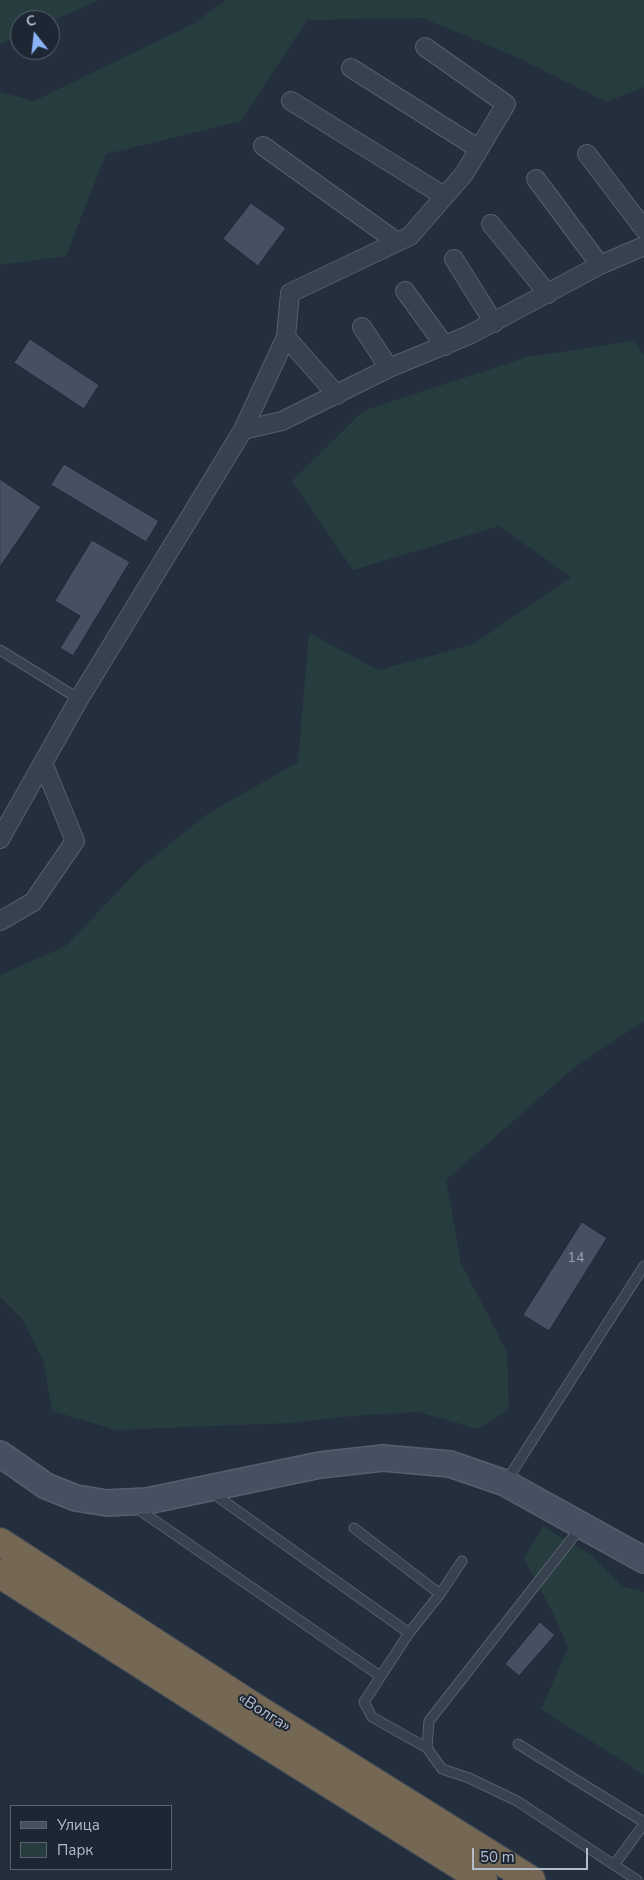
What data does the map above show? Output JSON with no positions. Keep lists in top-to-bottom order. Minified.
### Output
{"streets":{"highway":["«Волга»"]},"house_numbers":["14"],"legend":["Улица","Парк"],"scale_bar":"50 m","north":"top"}
